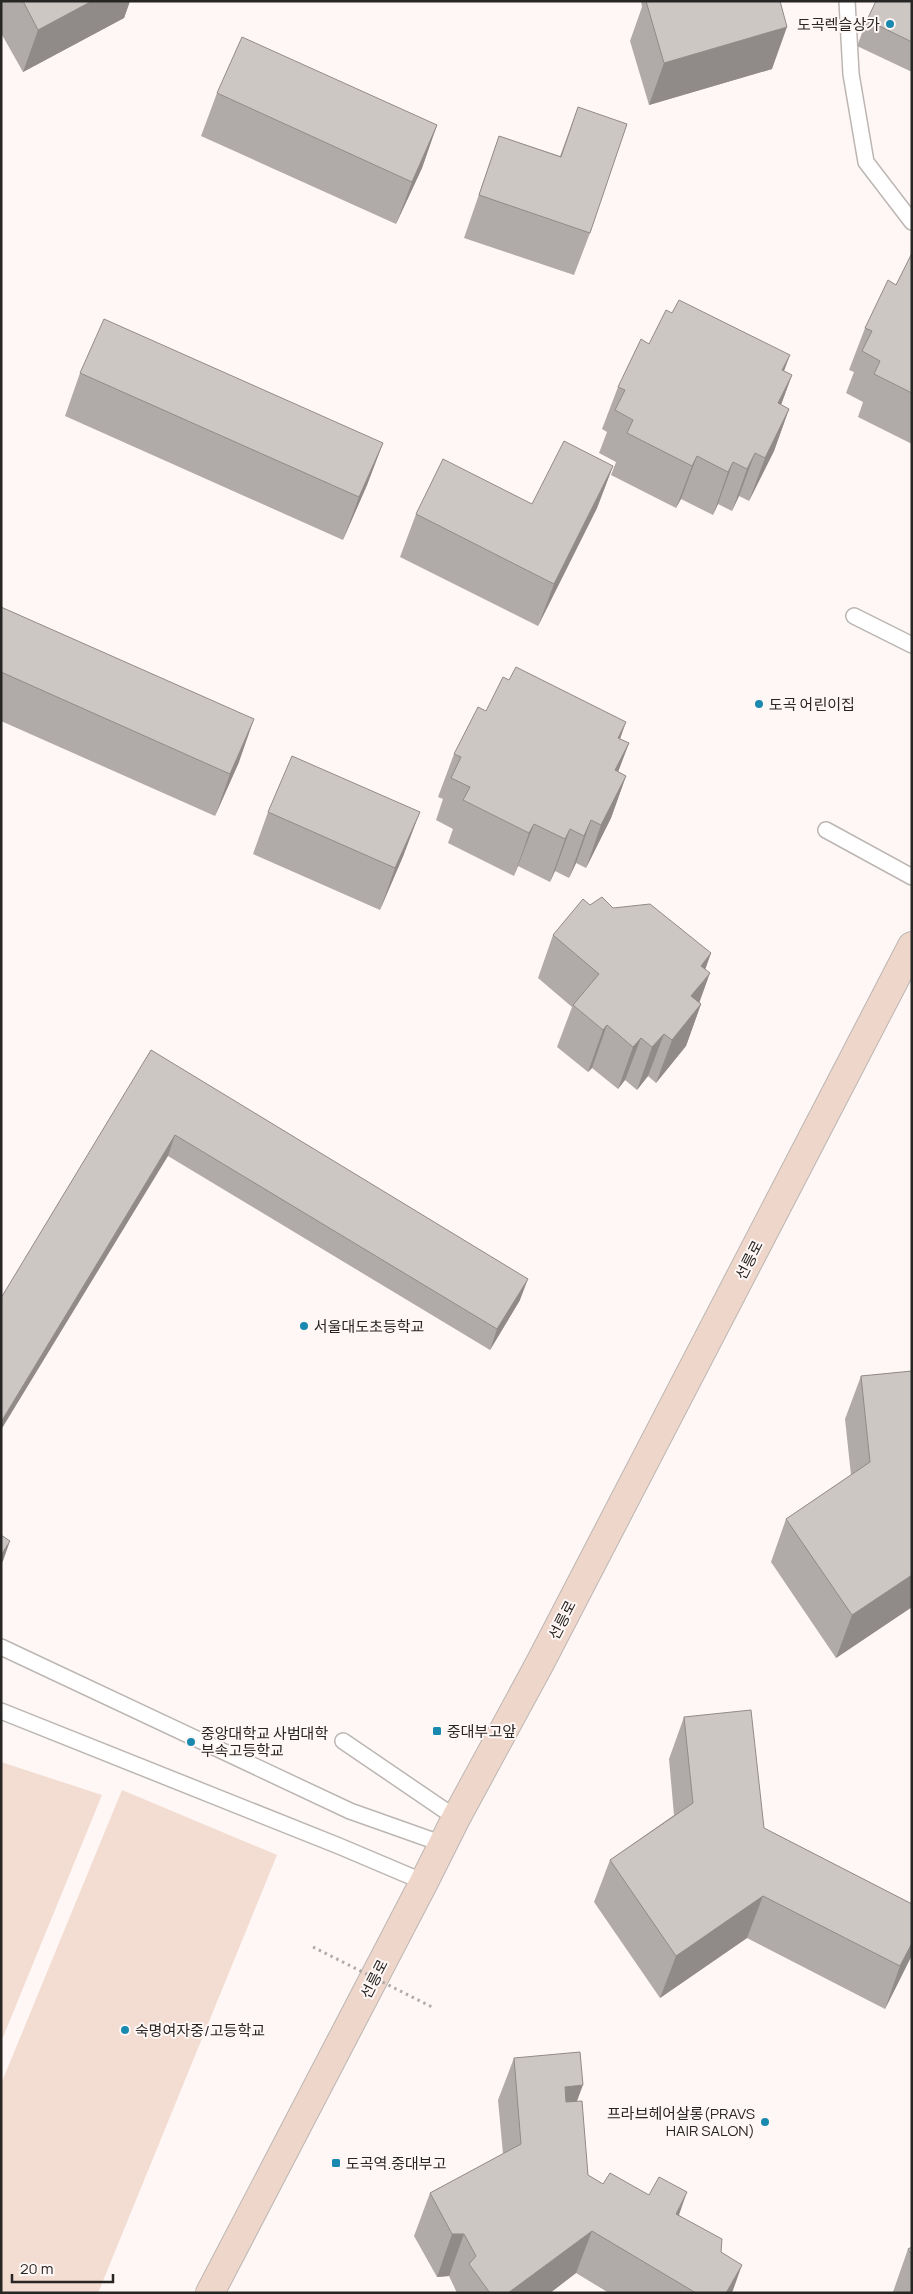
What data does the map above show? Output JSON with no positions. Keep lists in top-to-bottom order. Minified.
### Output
{"streets":{"main road":["선릉로"]},"places":{"other":["도곡렉슬상가","도곡 어린이집","서울대도초등학교","중앙대학교 사범대학 부속고등학교","숙명여자중/고등학교","프라브헤어살롱(PRAVS HAIR SALON)"],"transit":["중대부고앞","도곡역.중대부고"]},"scale_bar":"20 m"}
